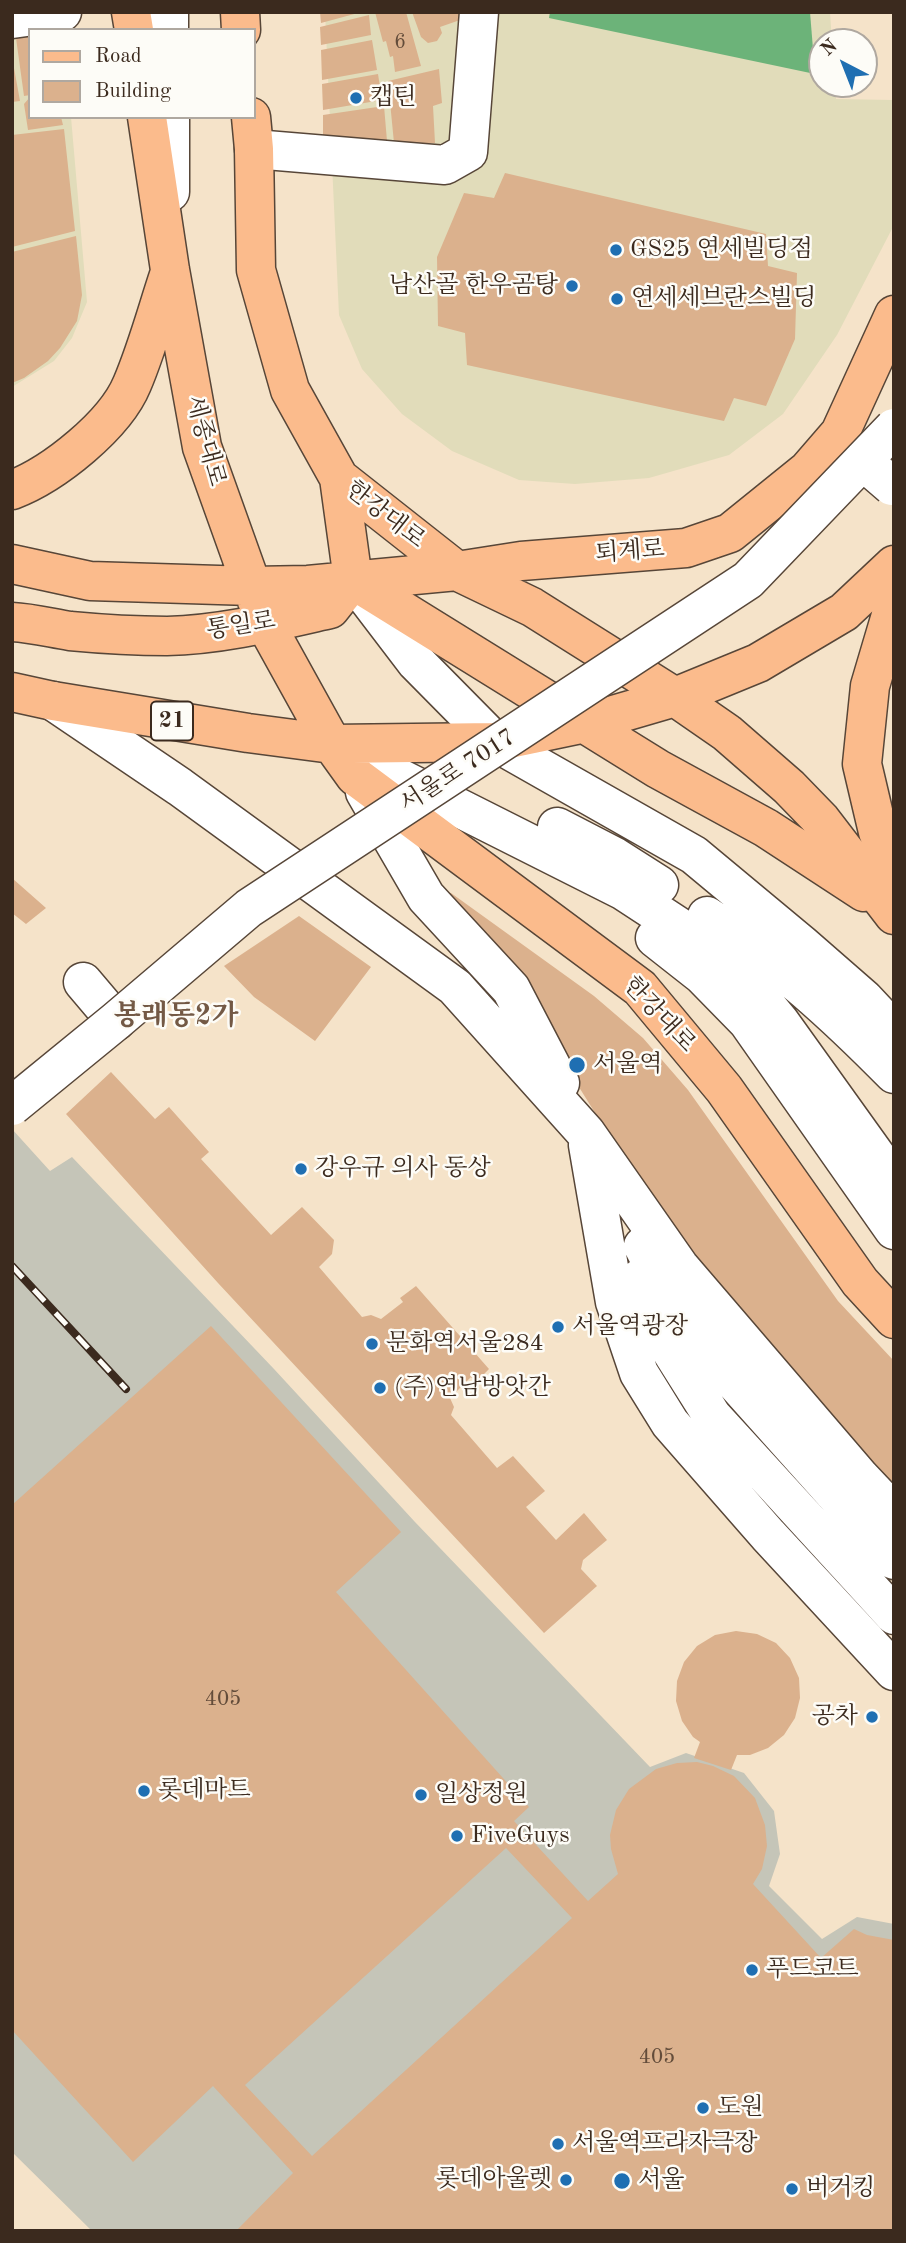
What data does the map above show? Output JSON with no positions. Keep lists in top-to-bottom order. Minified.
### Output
{"streets":{"main road":["세종대로","한강대로","퇴계로","통일로","21"],"street":["서울로 7017"]},"crossings":[["세종대로","한강대로"],["세종대로","퇴계로"],["세종대로","통일로"],["세종대로","21"],["한강대로","퇴계로"],["한강대로","통일로"],["한강대로","21"],["퇴계로","통일로"]],"districts":["봉래동2가"],"places":["캡틴","GS25 연세빌딩점","남산골 한우곰탕","연세세브란스빌딩","서울역","강우규 의사 동상","서울역광장","문화역서울284","(주)연남방앗간","공차","롯데마트","일상정원","FiveGuys","푸드코트","도원","서울역프라자극장","롯데아울렛","서울","버거킹"],"house_numbers":["6","405","405"],"legend":["Road","Building"],"north":"top left"}
